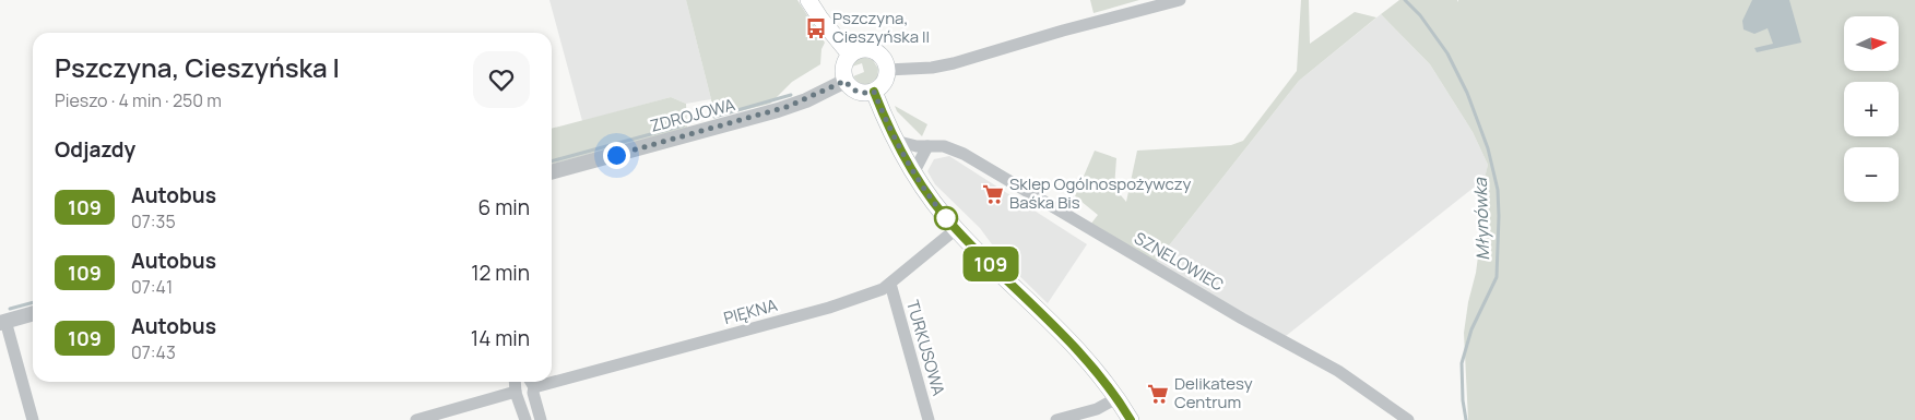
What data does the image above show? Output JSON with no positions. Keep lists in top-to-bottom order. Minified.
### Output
{"streets":{"street":["ZDROJOWA","SZNELOWIEC","PIĘKNA","TURKUSOWA"]},"crossings":[["PIĘKNA","TURKUSOWA"]],"water":["Młynówka"],"places":{"bus stop":["Pszczyna, Cieszyńska II"],"supermarket":["Sklep Ogólnospożywczy Baśka Bis","Delikatesy Centrum"]},"lines":["bus line 109"],"north":"right","page":{"on_map":"109","map_buttons":["+","−"],"heading":[["Pszczyna, Cieszyńska I","Pieszo · 4 min · 250 m"],"Odjazdy"],"list":[{"mark":"109","name":"Autobus","note":"07:35","value":"6 min"},{"mark":"109","name":"Autobus","note":"07:41","value":"12 min"},{"mark":"109","name":"Autobus","note":"07:43","value":"14 min"}]}}
